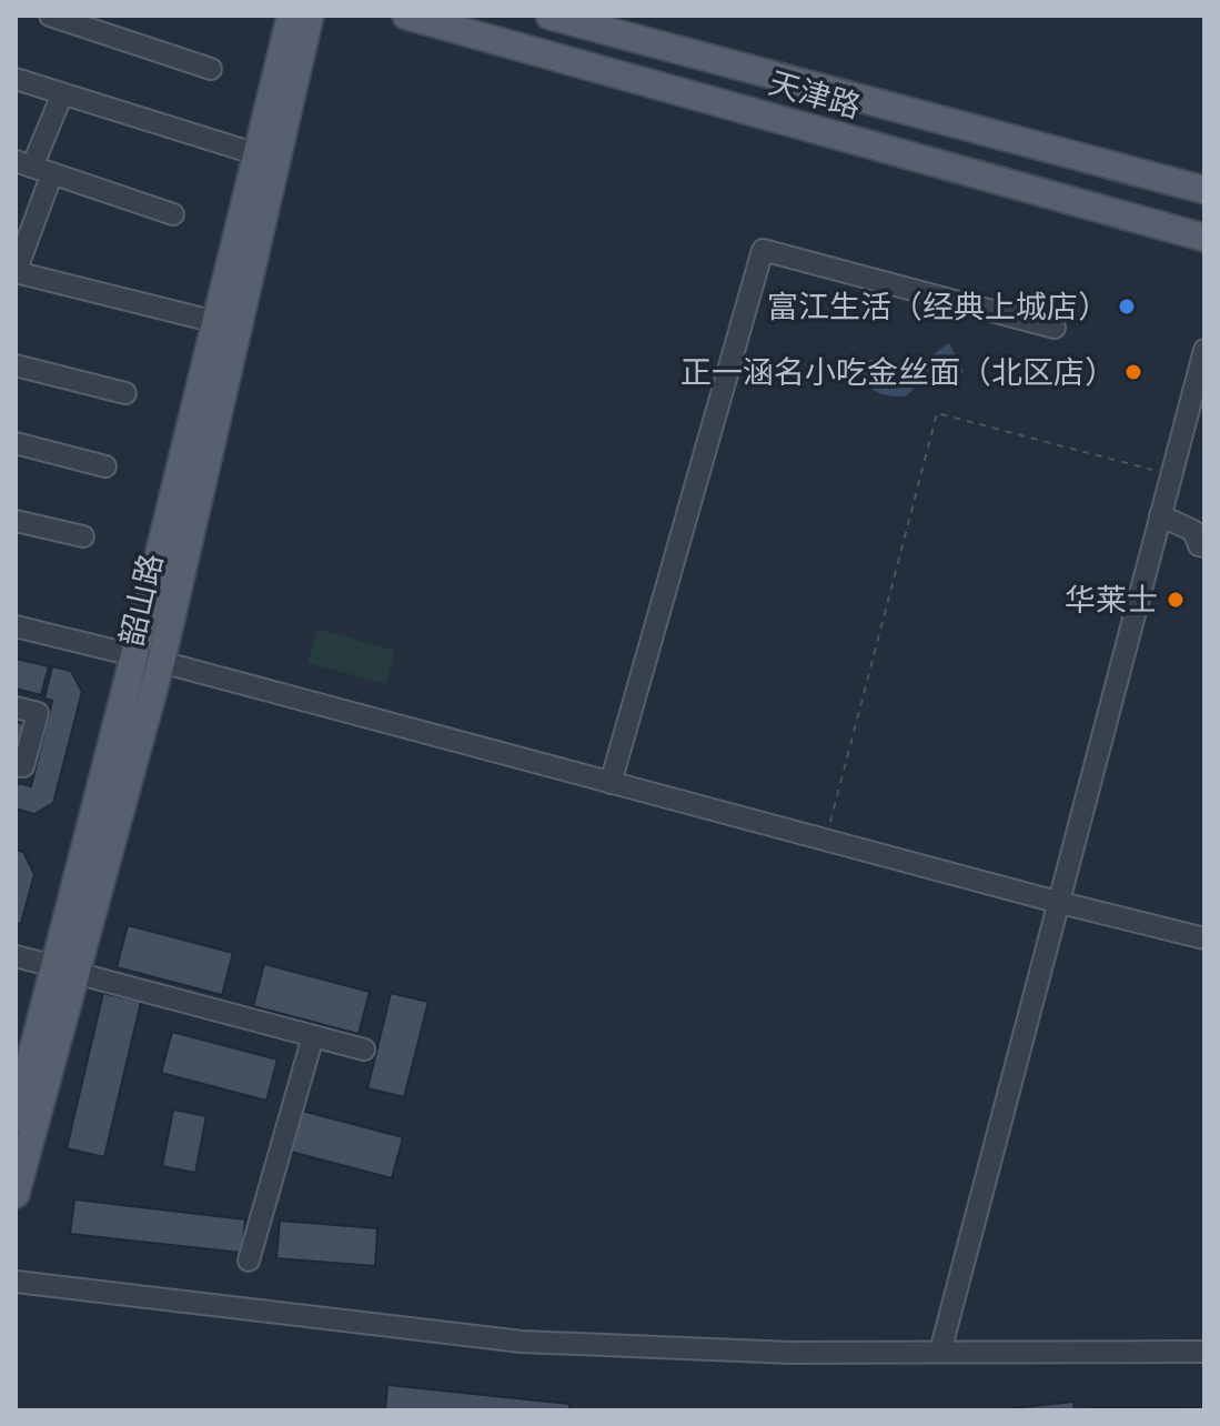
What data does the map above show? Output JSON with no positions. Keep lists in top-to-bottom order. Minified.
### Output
{"streets":{"main road":["天津路","韶山路"]},"places":["富江生活（经典上城店）","正一涵名小吃金丝面（北区店）","华莱士"]}
